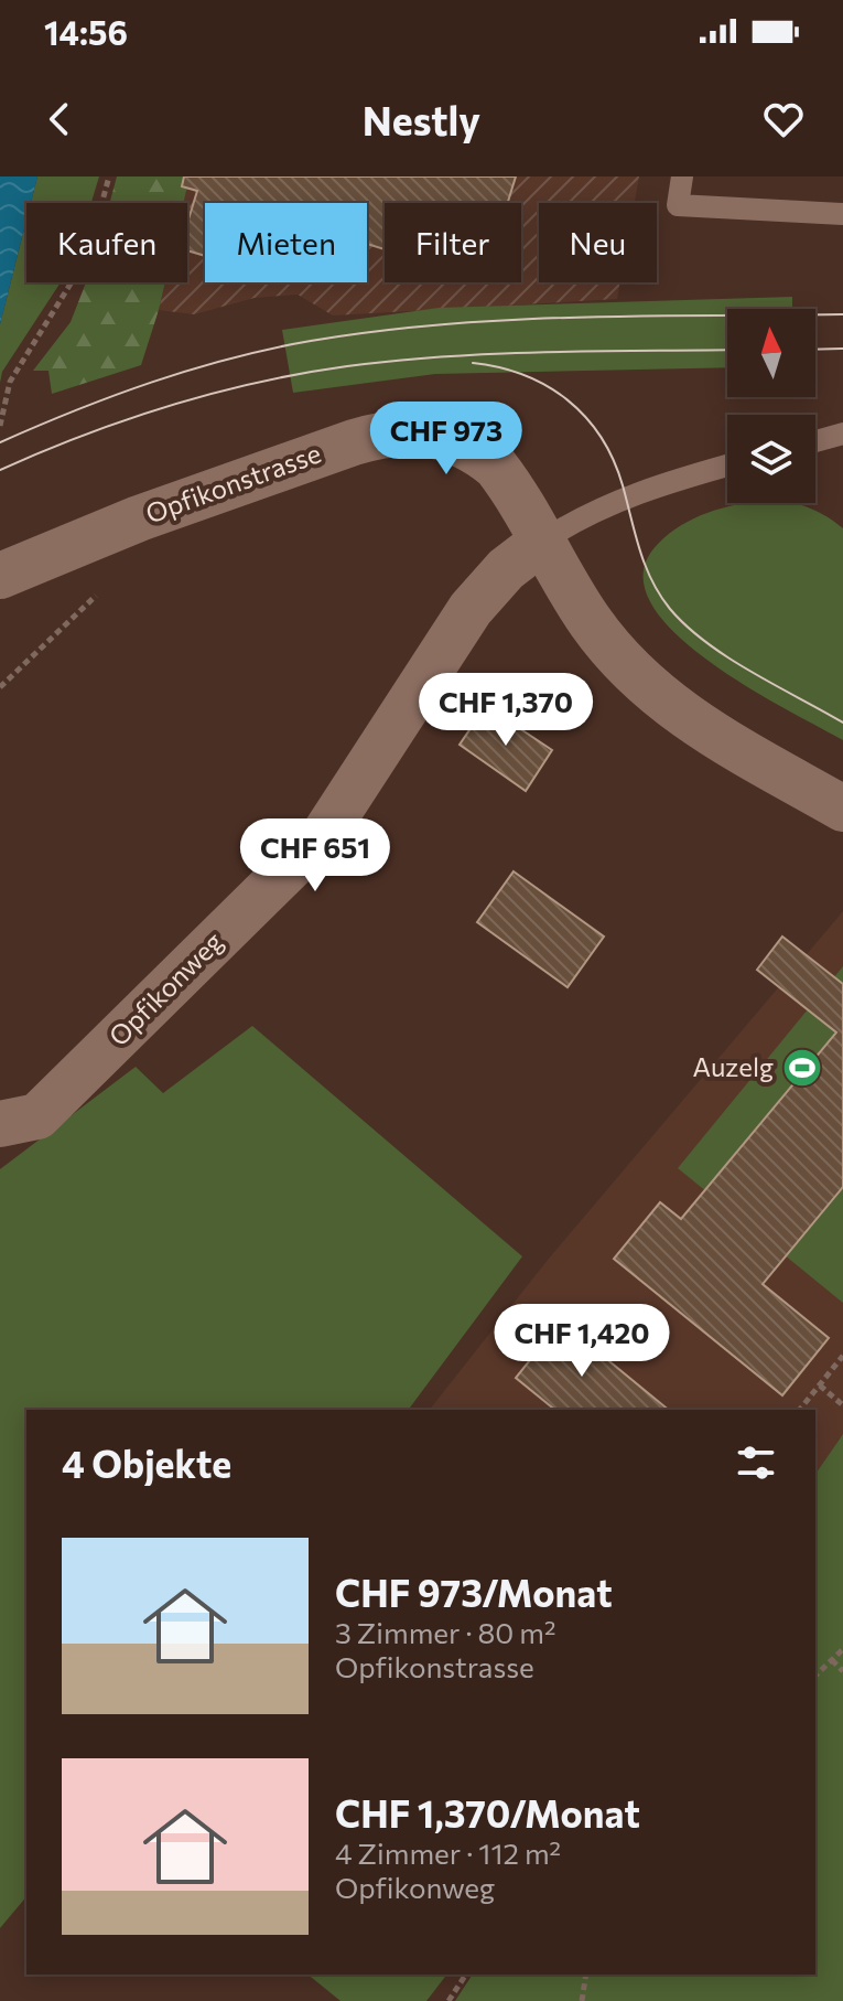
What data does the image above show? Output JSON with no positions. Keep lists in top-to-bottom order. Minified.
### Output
{"streets":{"street":["Opfikonstrasse","Opfikonweg"]},"crossings":[["Opfikonstrasse","Opfikonweg"]],"places":{"sports":["Auzelg"]},"north":"top","page":{"status":"14:56","header":"Nestly","chip":["Kaufen","Mieten","Filter","Neu"],"price":["CHF 973","CHF 1,370","CHF 651","CHF 1,420"],"heading":"4 Objekte","list":[{"name":"CHF 973/Monat","note":"3 Zimmer · 80 m² · Opfikonstrasse"},{"name":"CHF 1,370/Monat","note":"4 Zimmer · 112 m² · Opfikonweg"}]}}
